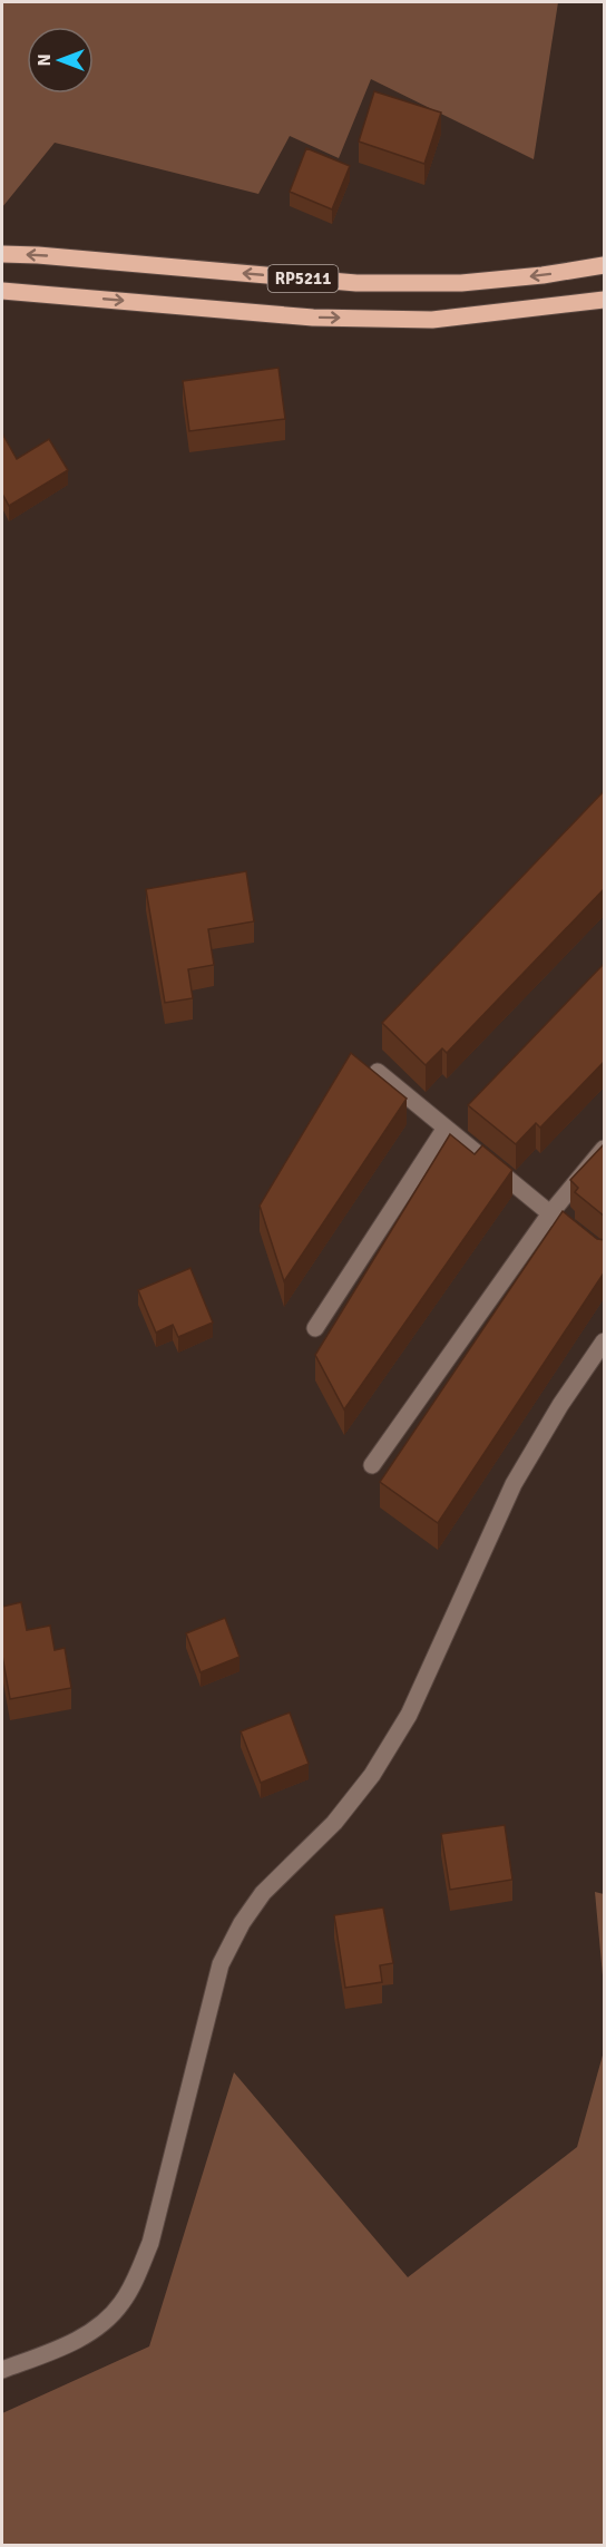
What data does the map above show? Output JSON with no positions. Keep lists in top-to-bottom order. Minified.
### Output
{"streets":{"main road":["RP5211"]},"north":"left"}
